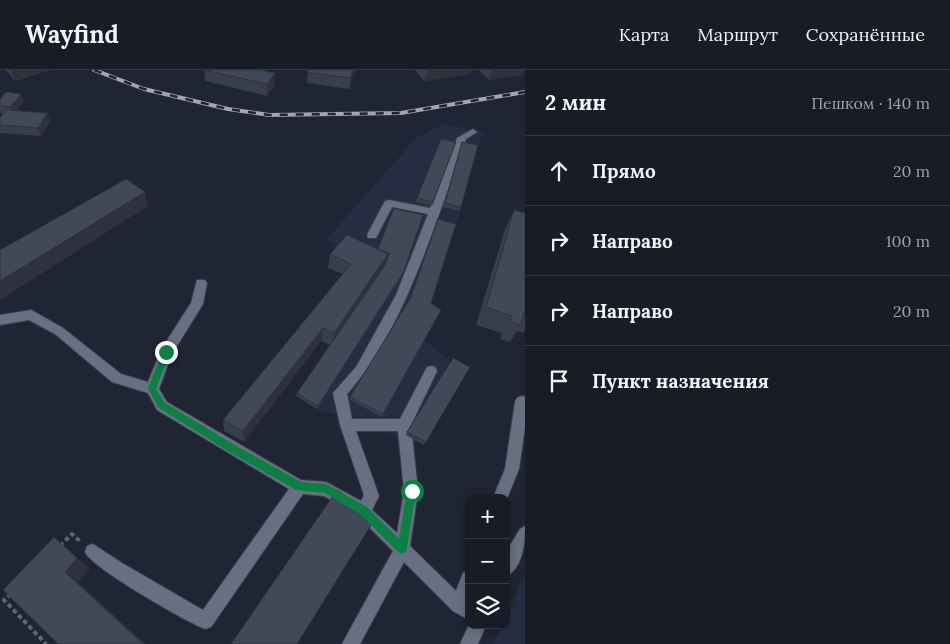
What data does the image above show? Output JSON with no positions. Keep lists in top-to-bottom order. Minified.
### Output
{"page":{"header":"Wayfind","nav":["Карта","Маршрут","Сохранённые"],"heading":["2 мин","Пешком · 140 m"],"list":[["Прямо","20 m"],["Направо","100 m"],["Направо","20 m"],"Пункт назначения"],"map_buttons":["+","−"]}}
